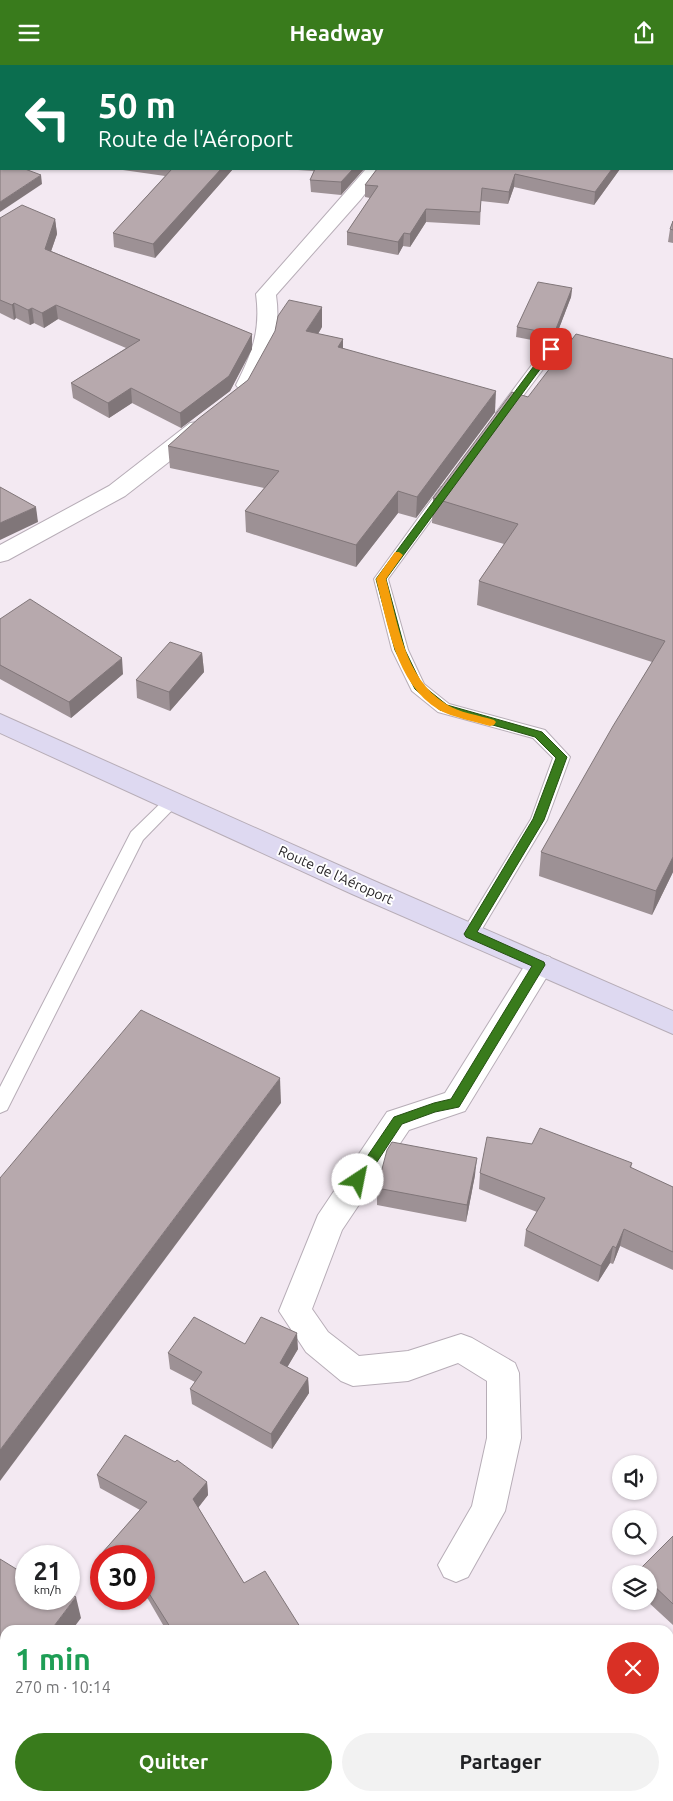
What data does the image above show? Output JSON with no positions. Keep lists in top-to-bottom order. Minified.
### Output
{"streets":{"main road":["Route de l'Aéroport"]},"page":{"header":"Headway","turn":["50 m","Route de l'Aéroport"],"speed":"21 km/h","limit":"30","heading":["1 min","270 m · 10:14"],"buttons":["Quitter","Partager"]}}
